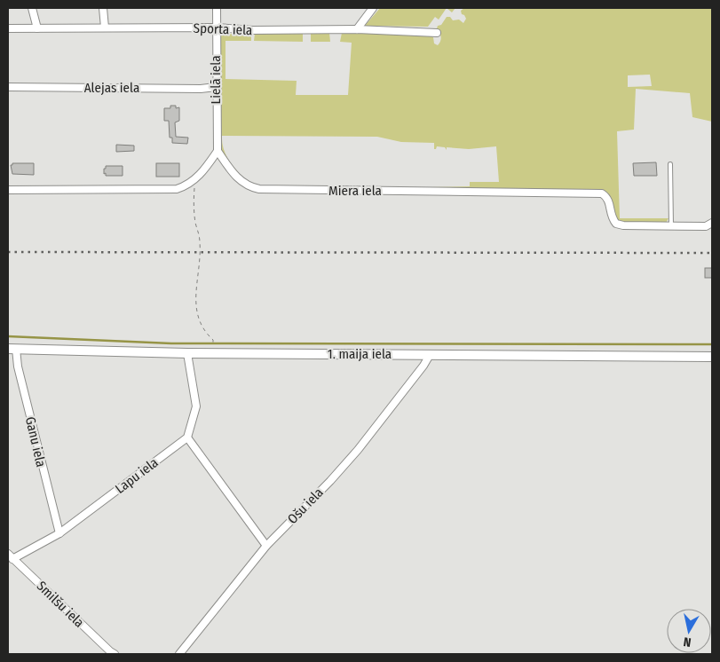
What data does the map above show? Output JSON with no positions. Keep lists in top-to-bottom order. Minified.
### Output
{"streets":{"street":["Sporta iela","Lielā iela","Alejas iela","Miera iela","1. maija iela","Ganu iela","Lapu iela","Ošu iela","Smilšu iela"]},"crossings":[["Sporta iela","Lielā iela"],["Lielā iela","Alejas iela"],["Lielā iela","Miera iela"],["1. maija iela","Ganu iela"],["1. maija iela","Ošu iela"],["Ganu iela","Lapu iela"],["Lapu iela","Smilšu iela"]],"north":"bottom"}
